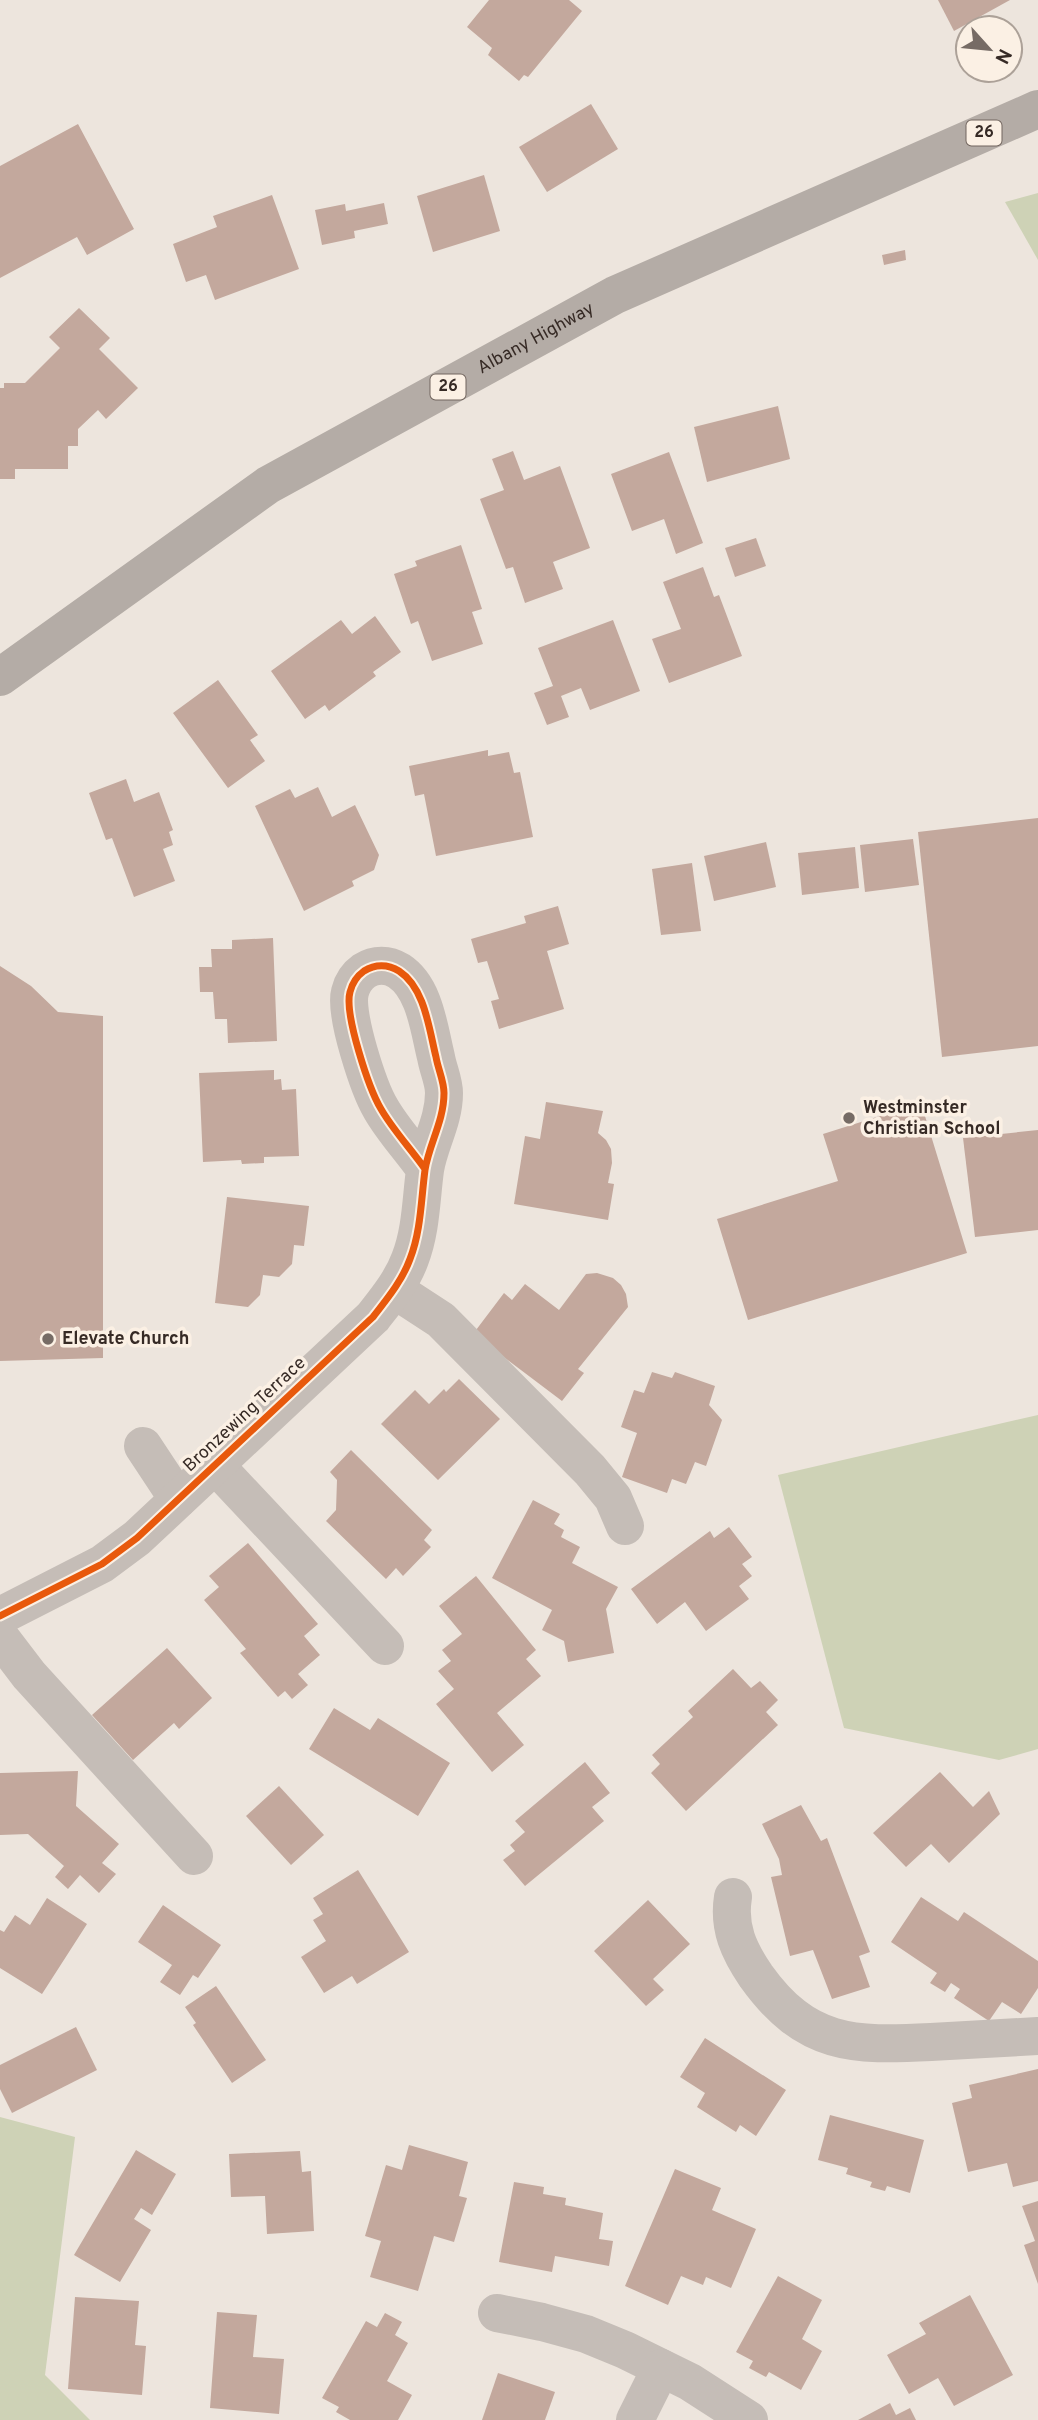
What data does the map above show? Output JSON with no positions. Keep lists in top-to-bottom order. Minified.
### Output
{"streets":{"main road":["26","Albany Highway"],"street":["Bronzewing Terrace"]},"places":["Westminster Christian School","Elevate Church"],"north":"bottom right"}
